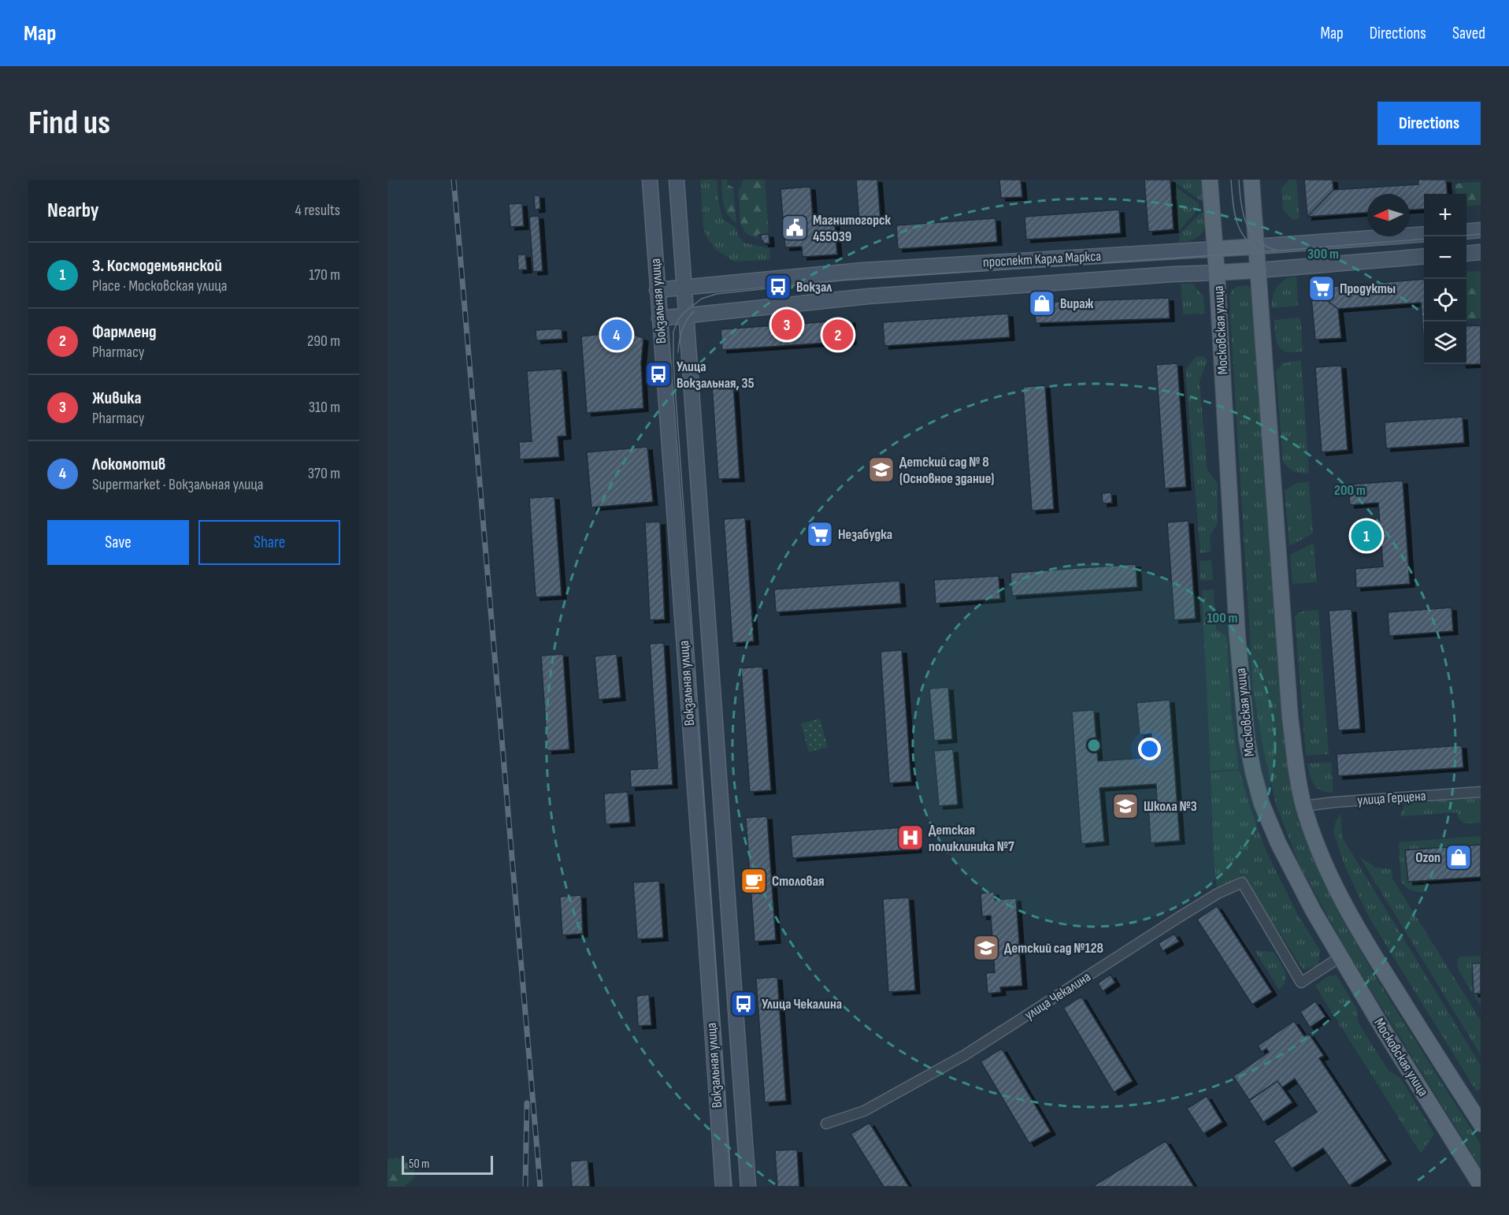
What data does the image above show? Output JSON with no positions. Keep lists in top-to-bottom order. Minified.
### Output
{"streets":{"main road":["проспект Карла Маркса","Вокзальная улица","Московская улица"],"street":["улица Герцена","улица Чекалина"]},"crossings":[["проспект Карла Маркса","Вокзальная улица"],["проспект Карла Маркса","Московская улица"],["Московская улица","улица Чекалина"]],"places":{"public building":["Магнитогорск 455039"],"bus stop":["Вокзал","Улица Вокзальная, 35","Улица Чекалина"],"supermarket":["Продукты","Незабудка"],"shop":["Вираж","Ozon"],"school or university":["Детский сад № 8 (Основное здание)","Школа №3","Детский сад №128"],"hospital":["Детская поликлиника №7"],"cafe":["Столовая"]},"scale_bar":"50 m","north":"left","page":{"header":"Map","nav":["Map","Directions","Saved"],"buttons":["Directions",["Save","Share"]],"title":"Find us","heading":["Nearby","4 results"],"map_buttons":["+","−"],"list":[{"mark":"1","name":"З. Космодемьянской","note":"Place · Московская улица","value":"170 m"},{"mark":"2","name":"Фармленд","note":"Pharmacy","value":"290 m"},{"mark":"3","name":"Живика","note":"Pharmacy","value":"310 m"},{"mark":"4","name":"Локомотив","note":"Supermarket · Вокзальная улица","value":"370 m"}],"pins":["3","2","4","1"],"scale":"50 m"},"rings":["300 m","200 m","100 m"]}
